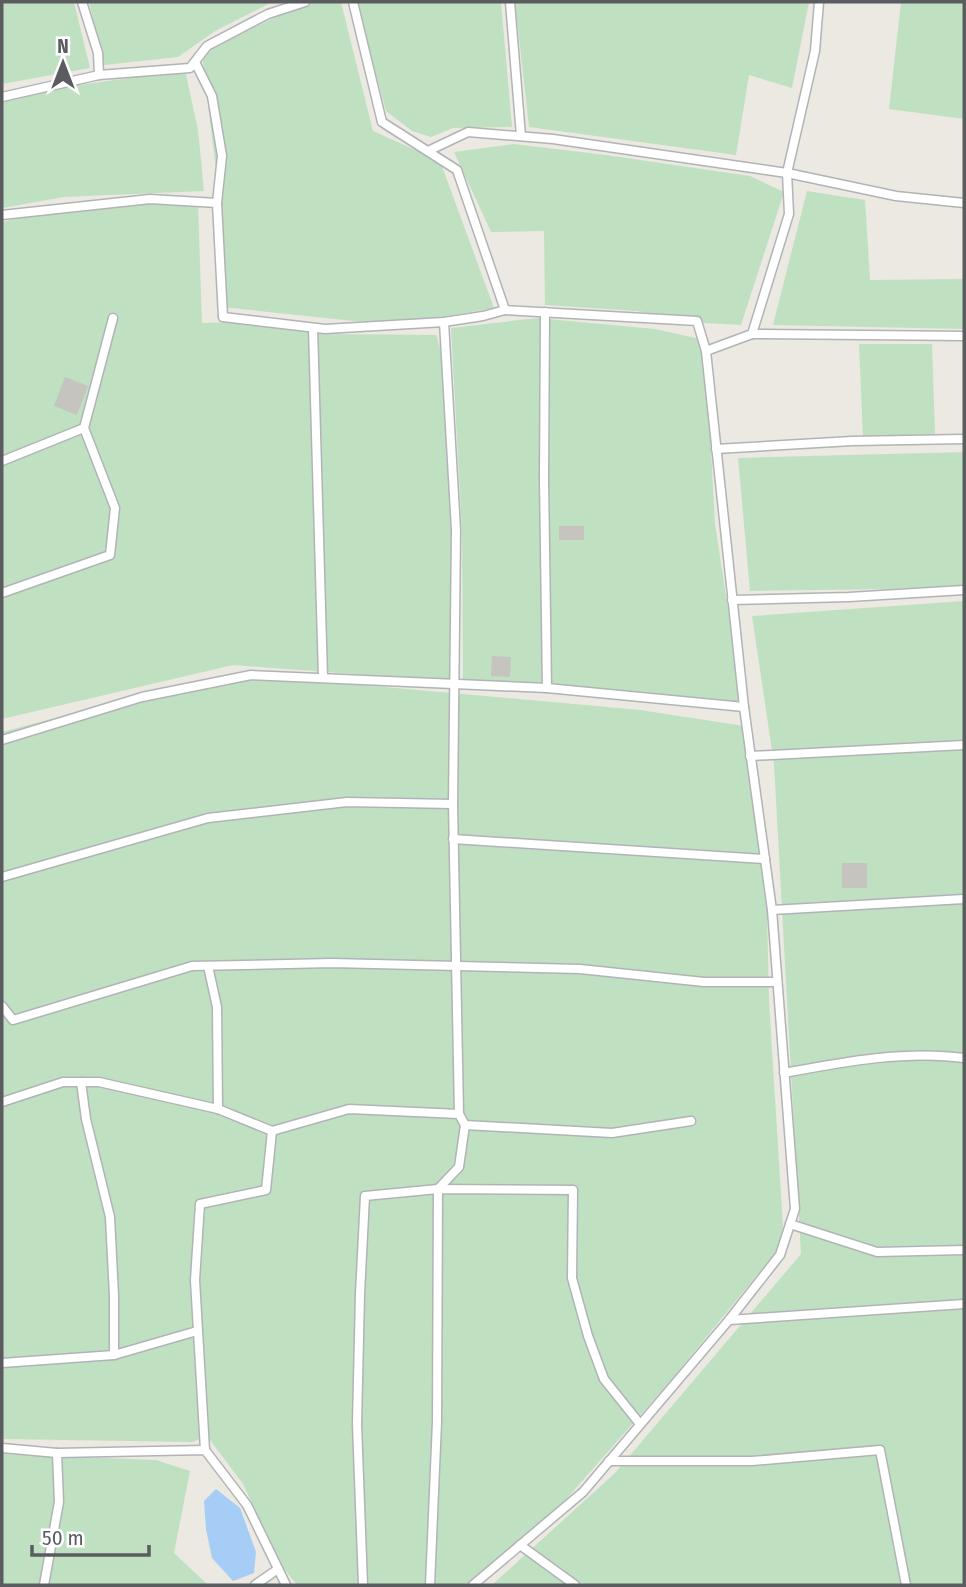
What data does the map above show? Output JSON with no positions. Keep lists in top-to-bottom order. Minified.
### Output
{"scale_bar":"50 m","north":"top"}
